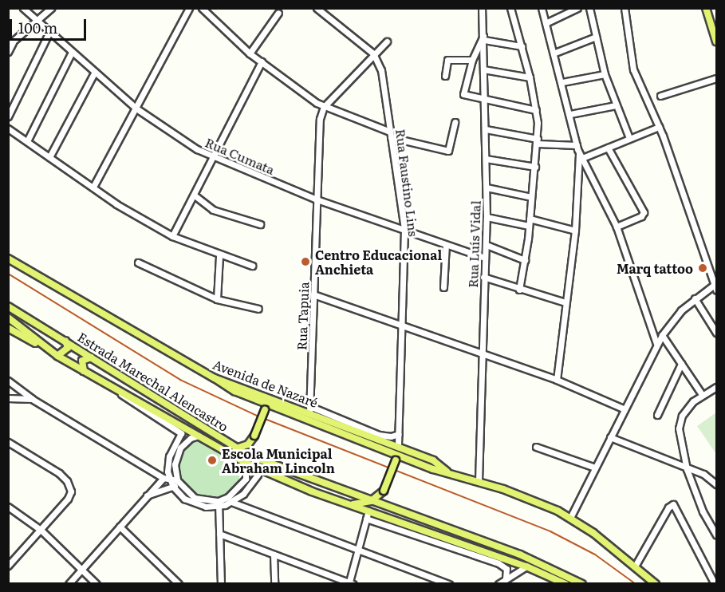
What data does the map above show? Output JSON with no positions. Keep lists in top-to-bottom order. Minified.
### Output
{"streets":{"main road":["Estrada Marechal Alencastro","Avenida de Nazaré"],"street":["Rua Cumata","Rua Faustino Lins","Rua Luís Vidal","Rua Tapuia"]},"crossings":[["Rua Cumata","Rua Faustino Lins"],["Rua Cumata","Rua Luís Vidal"],["Rua Cumata","Rua Tapuia"],["Rua Faustino Lins","Avenida de Nazaré"],["Rua Luís Vidal","Avenida de Nazaré"],["Rua Tapuia","Avenida de Nazaré"]],"places":["Centro Educacional Anchieta","Marq tattoo","Escola Municipal Abraham Lincoln"],"scale_bar":"100 m"}
